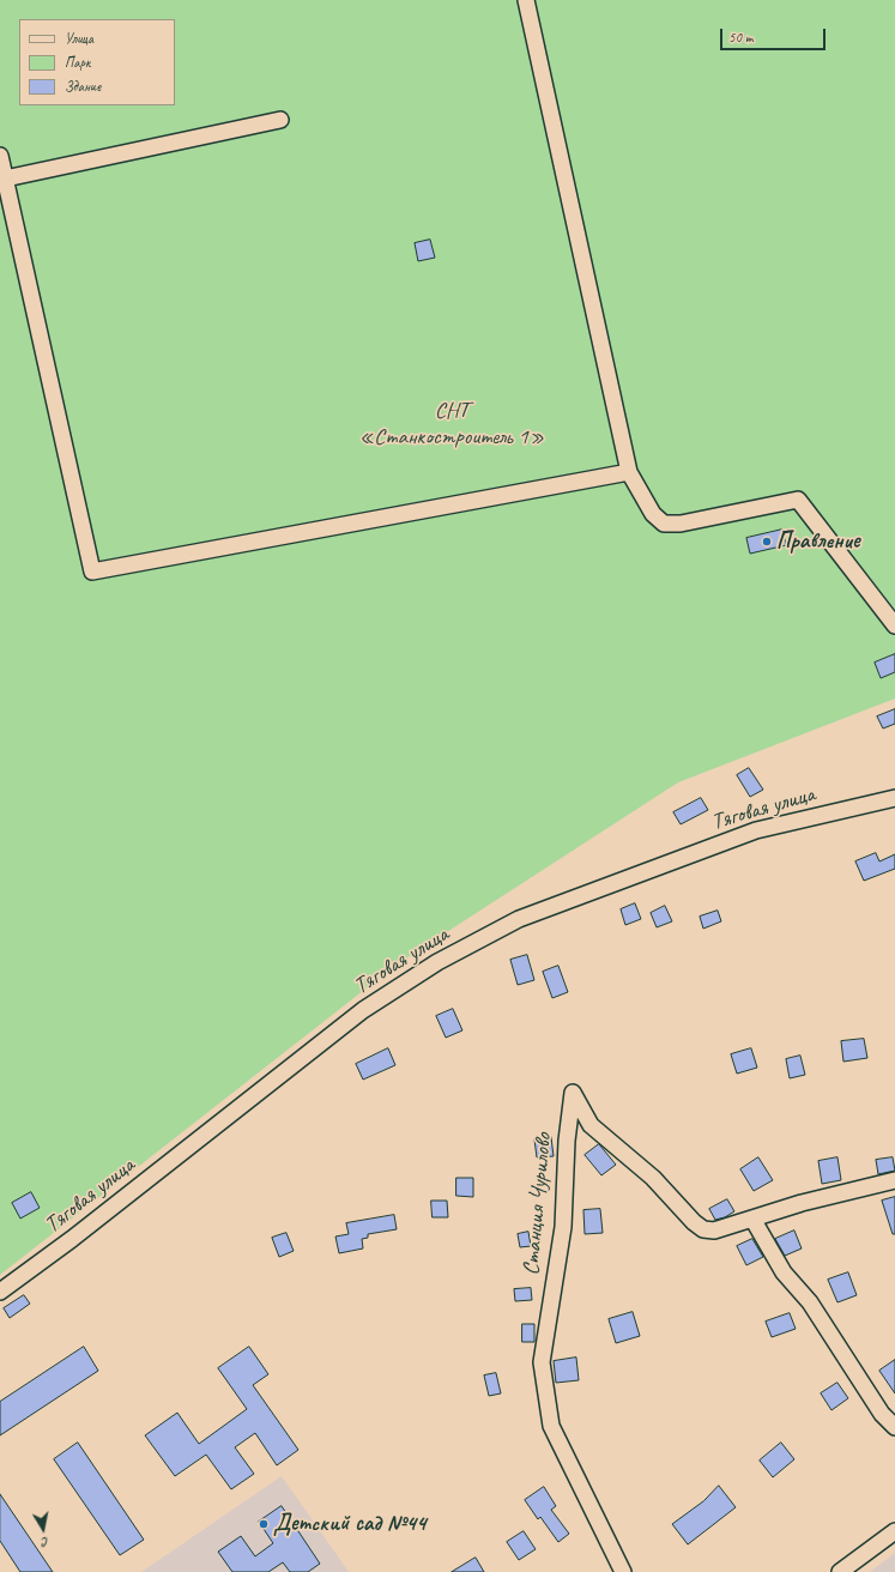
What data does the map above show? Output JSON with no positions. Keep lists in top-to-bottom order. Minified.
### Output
{"streets":{"street":["Тяговая улица","Станция Чурилово"]},"parks":["СНТ «Станкостроитель 1»"],"places":["Правление","Детский сад №44"],"legend":["Улица","Парк","Здание"],"scale_bar":"50 m","north":"bottom"}
